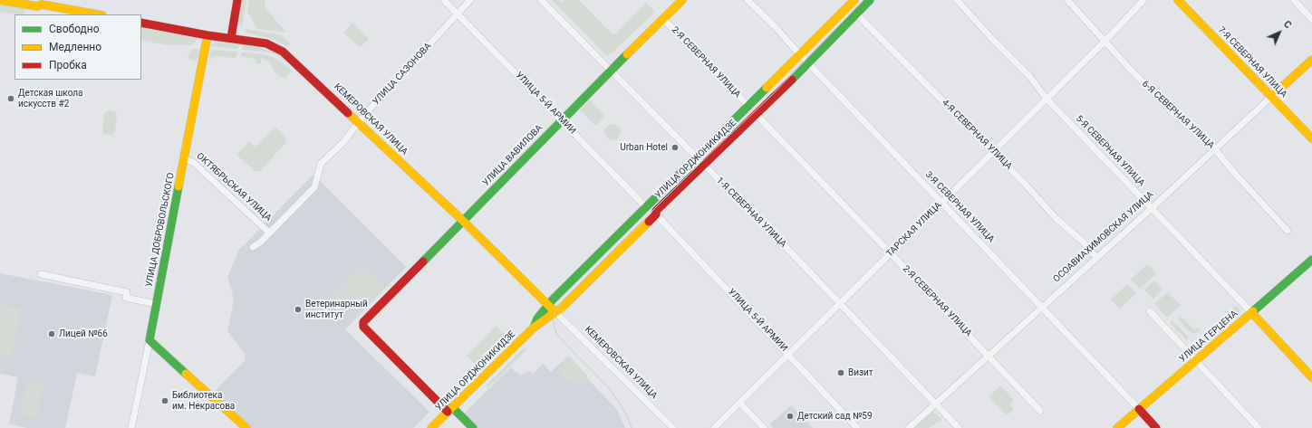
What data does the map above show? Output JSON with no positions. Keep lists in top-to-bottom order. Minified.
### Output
{"streets":{"main road":["7-Я СЕВЕРНАЯ УЛИЦА","КЕМЕРОВСКАЯ УЛИЦА","5-Я СЕВЕРНАЯ УЛИЦА","УЛИЦА ВАВИЛОВА","УЛИЦА ОРДЖОНИКИДЗЕ","3-Я СЕВЕРНАЯ УЛИЦА","УЛИЦА ДОБРОВОЛЬСКОГО","ОСОАВИАХИМОВСКАЯ УЛИЦА","УЛИЦА ГЕРЦЕНА"],"street":["2-Я СЕВЕРНАЯ УЛИЦА","УЛИЦА САЗОНОВА","УЛИЦА 5-Й АРМИИ","6-Я СЕВЕРНАЯ УЛИЦА","4-Я СЕВЕРНАЯ УЛИЦА","ОКТЯБРЬСКАЯ УЛИЦА","1-Я СЕВЕРНАЯ УЛИЦА","ТАРСКАЯ УЛИЦА"]},"crossings":[["2-Я СЕВЕРНАЯ УЛИЦА","УЛИЦА ВАВИЛОВА"],["2-Я СЕВЕРНАЯ УЛИЦА","УЛИЦА ОРДЖОНИКИДЗЕ"],["2-Я СЕВЕРНАЯ УЛИЦА","ТАРСКАЯ УЛИЦА"],["2-Я СЕВЕРНАЯ УЛИЦА","ОСОАВИАХИМОВСКАЯ УЛИЦА"],["7-Я СЕВЕРНАЯ УЛИЦА","ОСОАВИАХИМОВСКАЯ УЛИЦА"],["УЛИЦА САЗОНОВА","УЛИЦА 5-Й АРМИИ"],["УЛИЦА САЗОНОВА","КЕМЕРОВСКАЯ УЛИЦА"],["УЛИЦА САЗОНОВА","ОКТЯБРЬСКАЯ УЛИЦА"],["УЛИЦА 5-Й АРМИИ","УЛИЦА ВАВИЛОВА"],["УЛИЦА 5-Й АРМИИ","УЛИЦА ОРДЖОНИКИДЗЕ"],["УЛИЦА 5-Й АРМИИ","ТАРСКАЯ УЛИЦА"],["6-Я СЕВЕРНАЯ УЛИЦА","ТАРСКАЯ УЛИЦА"],["6-Я СЕВЕРНАЯ УЛИЦА","ОСОАВИАХИМОВСКАЯ УЛИЦА"],["КЕМЕРОВСКАЯ УЛИЦА","УЛИЦА ВАВИЛОВА"],["КЕМЕРОВСКАЯ УЛИЦА","УЛИЦА ОРДЖОНИКИДЗЕ"],["КЕМЕРОВСКАЯ УЛИЦА","УЛИЦА ДОБРОВОЛЬСКОГО"],["4-Я СЕВЕРНАЯ УЛИЦА","УЛИЦА ОРДЖОНИКИДЗЕ"],["4-Я СЕВЕРНАЯ УЛИЦА","ТАРСКАЯ УЛИЦА"],["4-Я СЕВЕРНАЯ УЛИЦА","ОСОАВИАХИМОВСКАЯ УЛИЦА"],["5-Я СЕВЕРНАЯ УЛИЦА","ТАРСКАЯ УЛИЦА"],["5-Я СЕВЕРНАЯ УЛИЦА","ОСОАВИАХИМОВСКАЯ УЛИЦА"],["5-Я СЕВЕРНАЯ УЛИЦА","УЛИЦА ГЕРЦЕНА"],["УЛИЦА ВАВИЛОВА","УЛИЦА ОРДЖОНИКИДЗЕ"],["УЛИЦА ВАВИЛОВА","1-Я СЕВЕРНАЯ УЛИЦА"],["УЛИЦА ОРДЖОНИКИДЗЕ","3-Я СЕВЕРНАЯ УЛИЦА"],["УЛИЦА ОРДЖОНИКИДЗЕ","1-Я СЕВЕРНАЯ УЛИЦА"],["ОКТЯБРЬСКАЯ УЛИЦА","УЛИЦА ДОБРОВОЛЬСКОГО"],["3-Я СЕВЕРНАЯ УЛИЦА","ТАРСКАЯ УЛИЦА"],["3-Я СЕВЕРНАЯ УЛИЦА","ОСОАВИАХИМОВСКАЯ УЛИЦА"],["3-Я СЕВЕРНАЯ УЛИЦА","УЛИЦА ГЕРЦЕНА"],["1-Я СЕВЕРНАЯ УЛИЦА","ТАРСКАЯ УЛИЦА"],["1-Я СЕВЕРНАЯ УЛИЦА","ОСОАВИАХИМОВСКАЯ УЛИЦА"]],"places":["Детская школа искусств #2","Urban Hotel","Ветеринарный институт","Лицей №66","Визит","Библиотека им. Некрасова","Детский сад №59"],"legend":["Свободно","Медленно","Пробка"],"north":"top right"}
